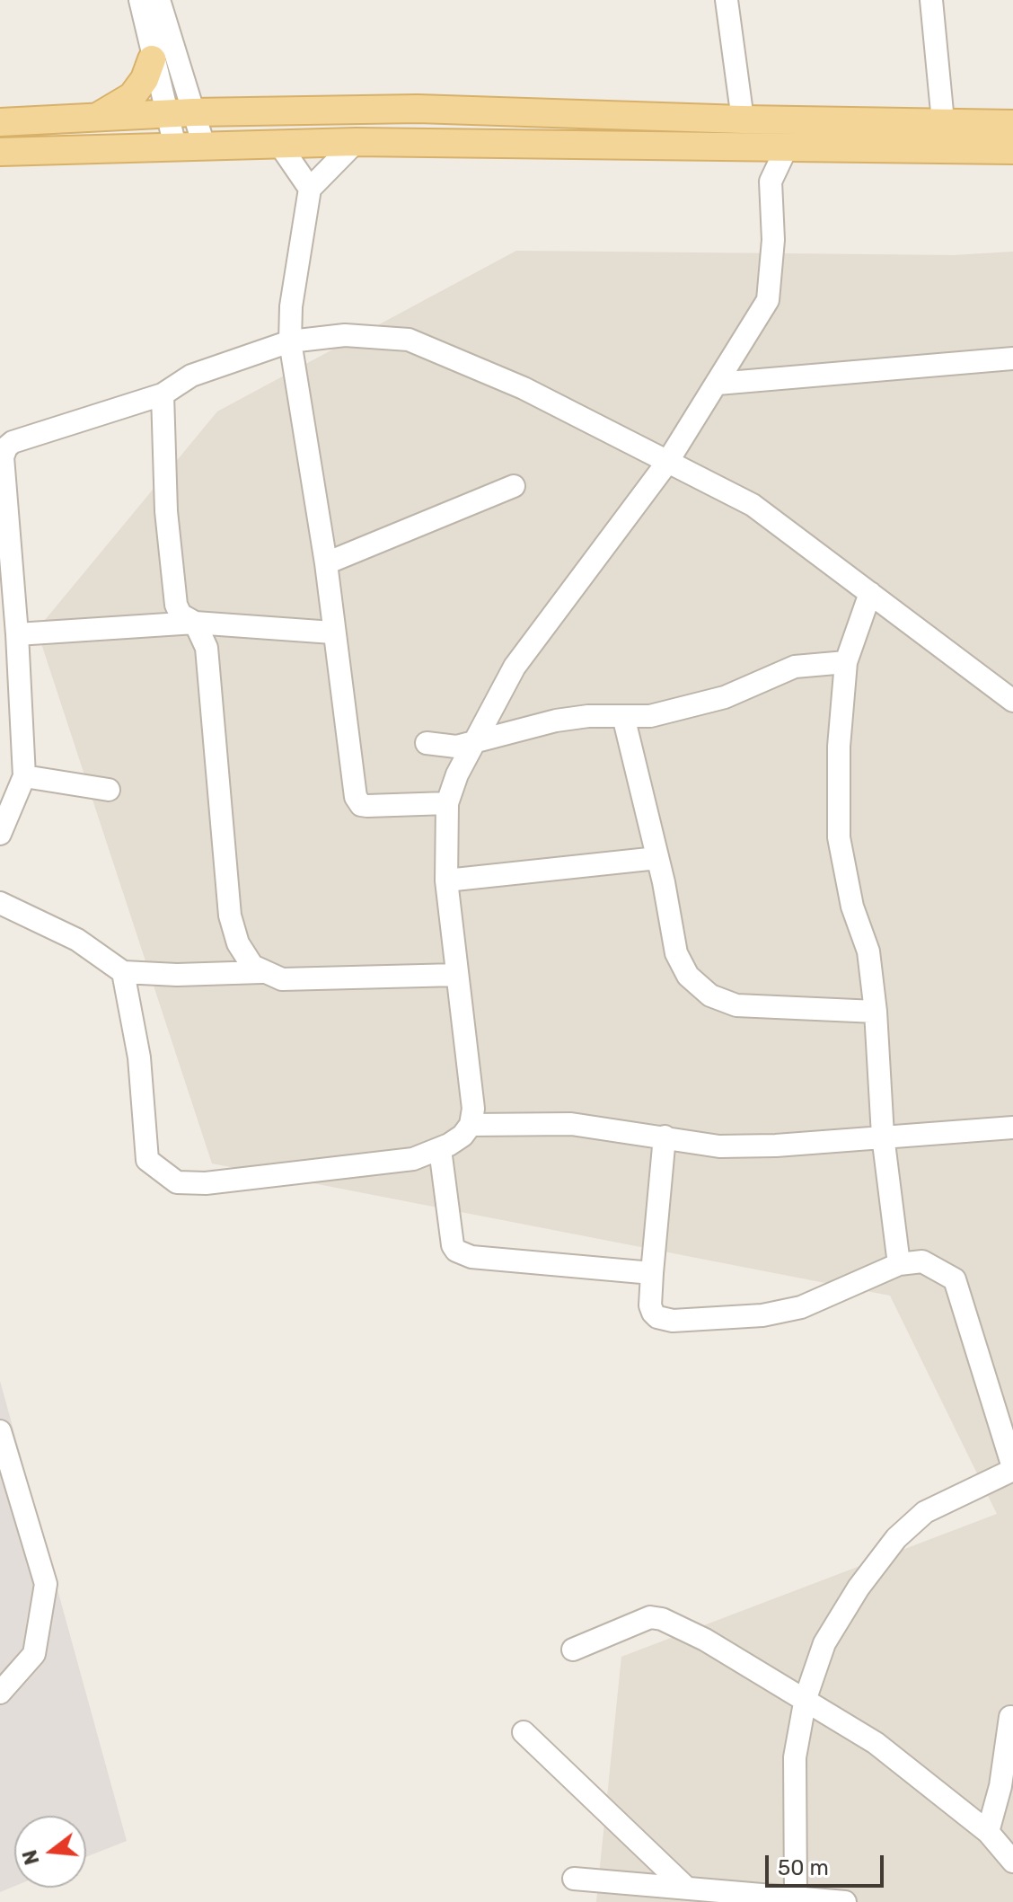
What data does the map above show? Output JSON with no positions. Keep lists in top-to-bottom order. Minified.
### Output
{"scale_bar":"50 m","north":"left"}
